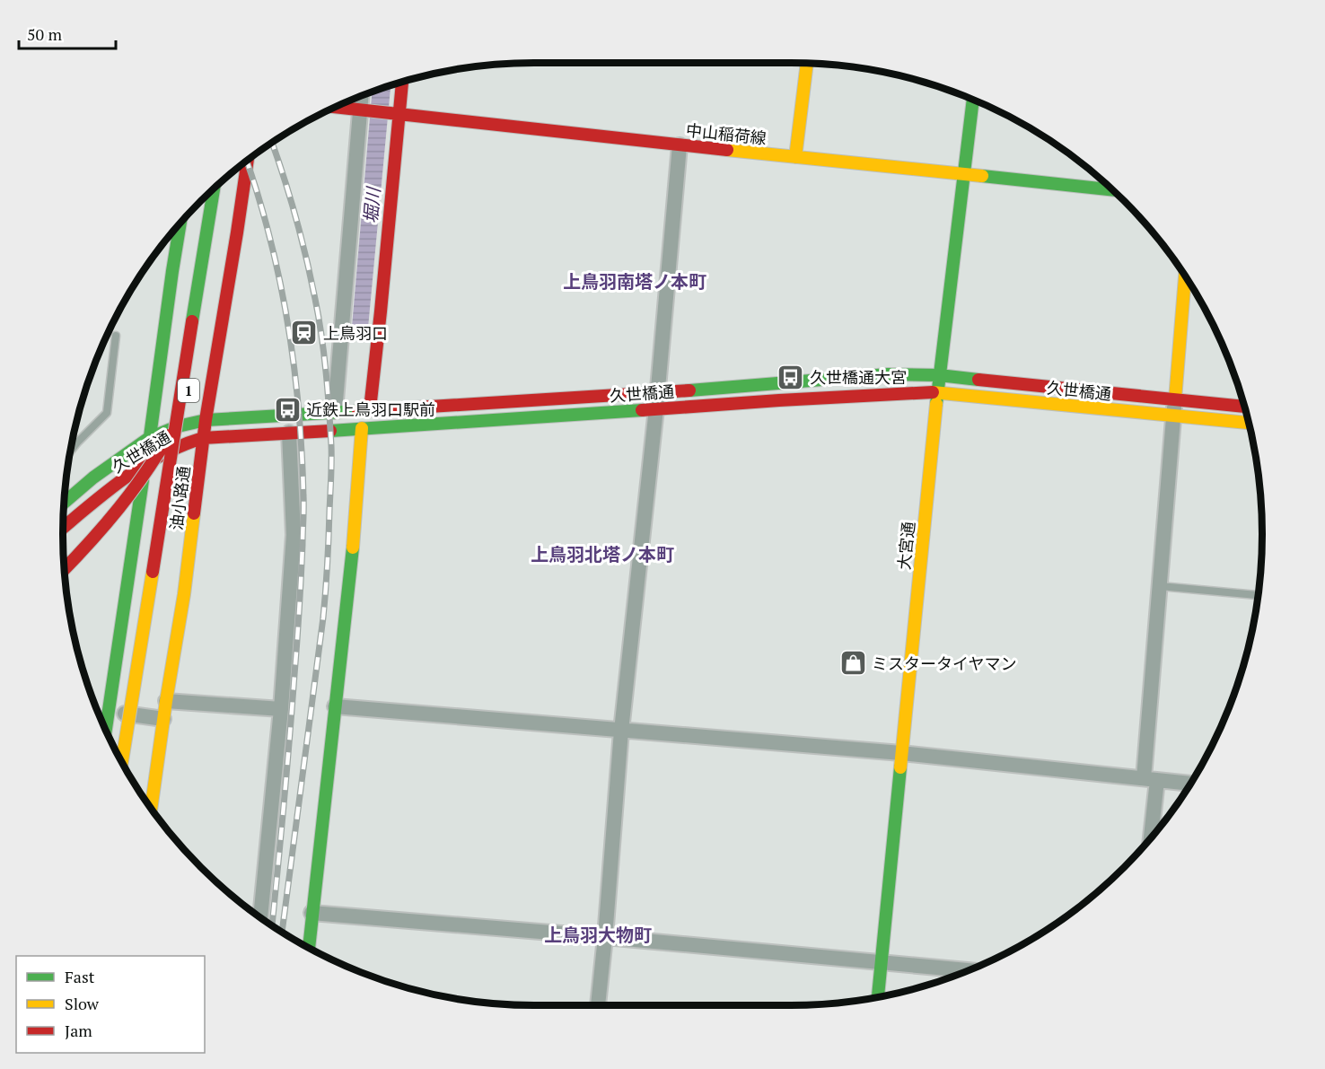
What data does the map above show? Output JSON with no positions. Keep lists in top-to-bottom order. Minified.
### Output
{"streets":{"main road":["中山稲荷線","1","久世橋通","油小路通","大宮通"]},"crossings":[["中山稲荷線","大宮通"],["久世橋通","油小路通"],["久世橋通","大宮通"]],"districts":["上鳥羽南塔ノ本町","上鳥羽北塔ノ本町","上鳥羽大物町"],"water":["堀川"],"places":{"station":["上鳥羽口"],"bus stop":["久世橋通大宮","近鉄上鳥羽口駅前"],"shop":["ミスタータイヤマン"]},"legend":["Fast","Slow","Jam"],"scale_bar":"50 m"}
